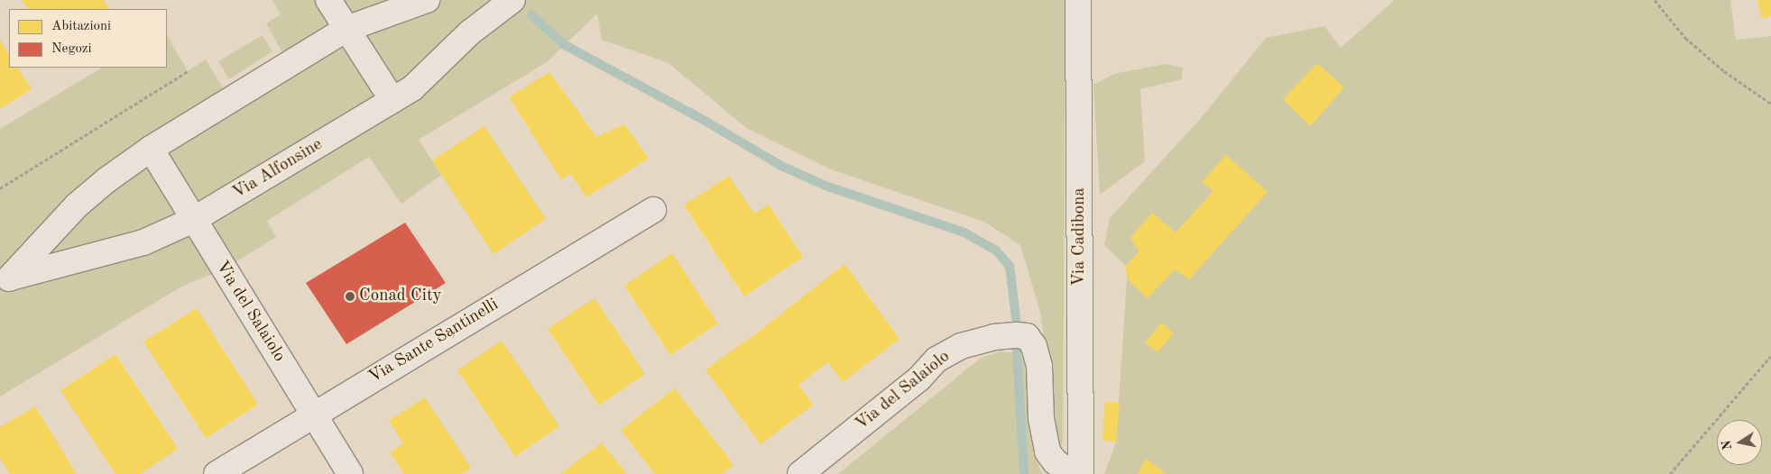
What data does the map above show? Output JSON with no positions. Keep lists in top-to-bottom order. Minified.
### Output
{"streets":{"street":["Via Alfonsine","Via Cadibona","Via del Salaiolo","Via Sante Santinelli"]},"crossings":[["Via Alfonsine","Via del Salaiolo"],["Via del Salaiolo","Via Sante Santinelli"]],"places":["Conad City"],"legend":["Abitazioni","Negozi"],"north":"left"}
